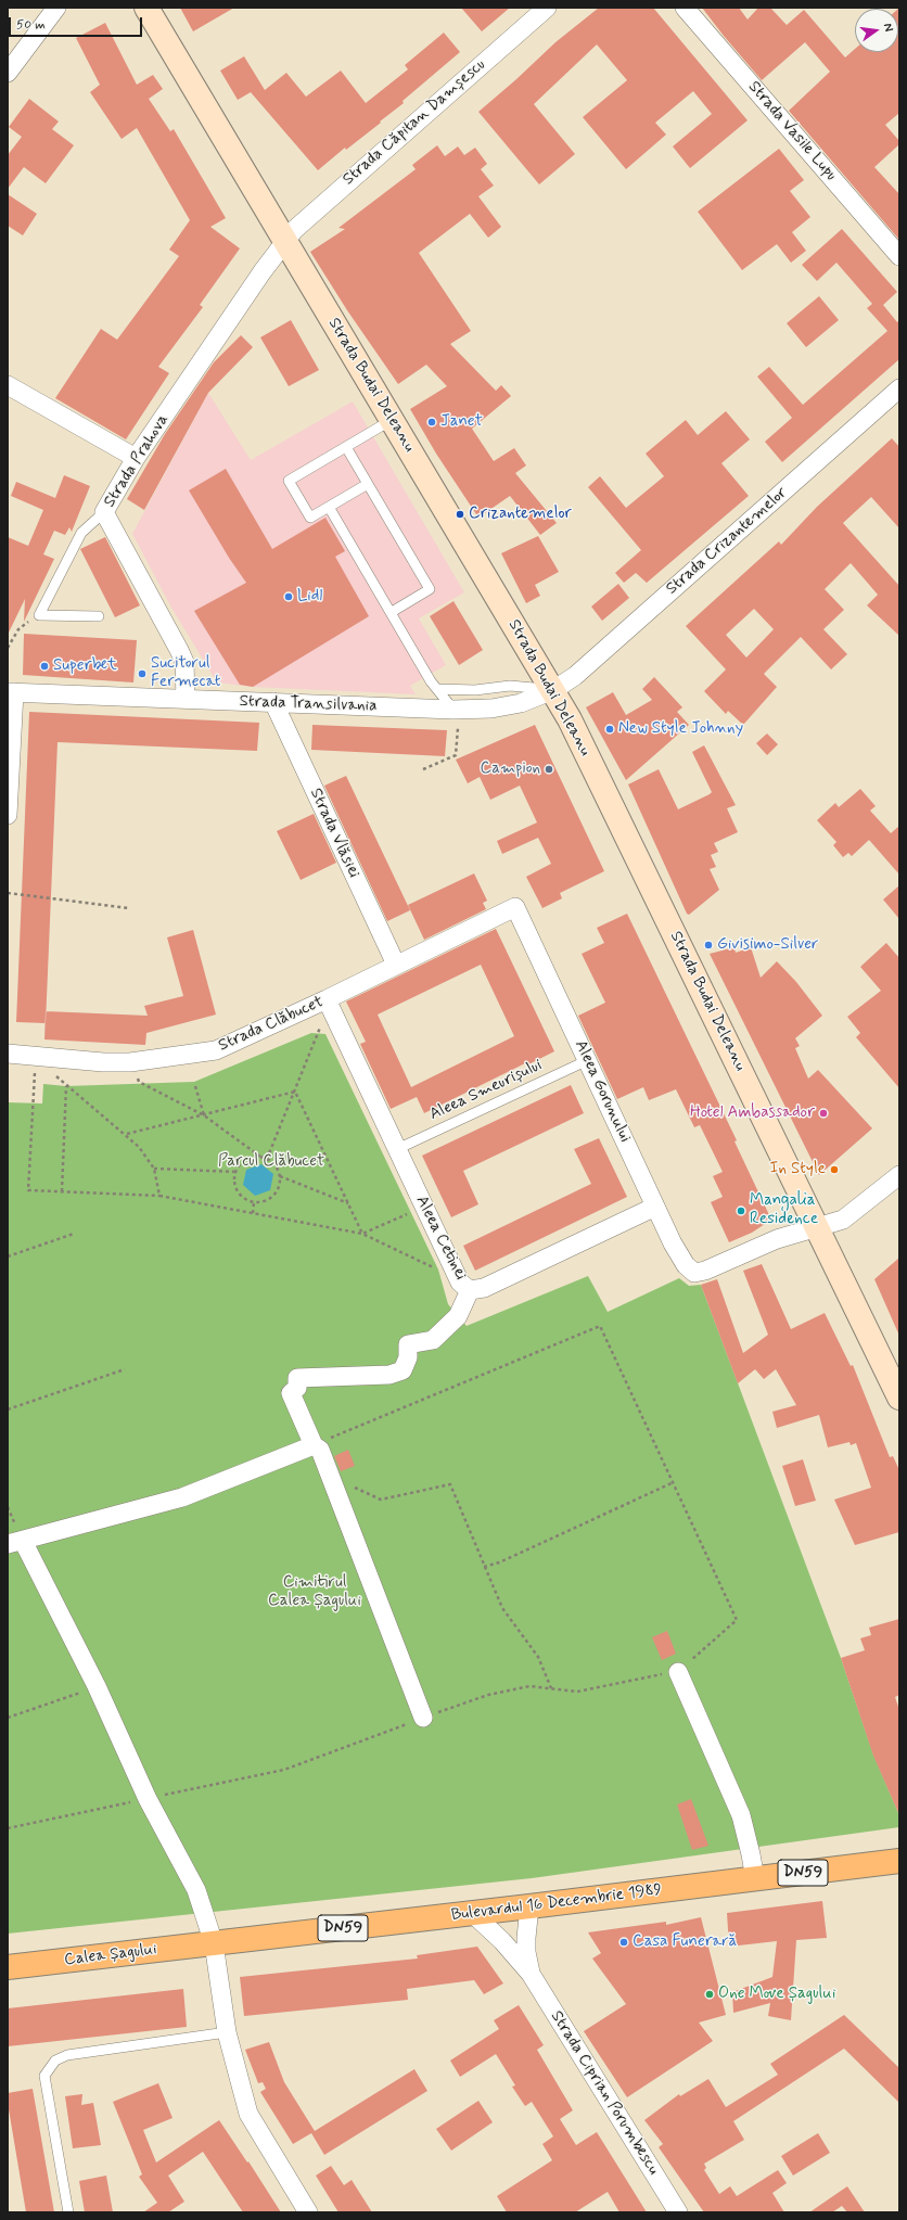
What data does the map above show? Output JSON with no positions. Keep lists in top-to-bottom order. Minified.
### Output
{"streets":{"main road":["Strada Budai Deleanu","DN59","Bulevardul 16 Decembrie 1989","Calea Șagului"],"street":["Strada Căpitan Damșescu","Strada Vasile Lupu","Strada Prahova","Strada Crizantemelor","Strada Transilvania","Strada Vlăsiei","Strada Clăbucet","Aleea Gorunului","Aleea Cetinei","Strada Ciprian Porumbescu"],"lane":["Aleea Smeurișului"]},"crossings":[["Strada Căpitan Damșescu","Strada Budai Deleanu"],["Strada Căpitan Damșescu","Strada Prahova"],["Strada Budai Deleanu","Strada Prahova"],["Strada Budai Deleanu","Strada Crizantemelor"],["Strada Budai Deleanu","Strada Transilvania"],["Strada Budai Deleanu","Aleea Gorunului"],["Strada Prahova","Strada Transilvania"],["Strada Crizantemelor","Strada Transilvania"],["Strada Transilvania","Strada Vlăsiei"],["Strada Vlăsiei","Strada Clăbucet"],["Strada Clăbucet","Aleea Gorunului"],["Strada Clăbucet","Aleea Cetinei"],["Aleea Smeurișului","Aleea Gorunului"],["Aleea Smeurișului","Aleea Cetinei"],["Aleea Gorunului","Aleea Cetinei"],["Bulevardul 16 Decembrie 1989","Calea Șagului"],["Bulevardul 16 Decembrie 1989","Strada Ciprian Porumbescu"]],"parks":["Parcul Clăbucet","Cimitirul Calea Șagului"],"places":["Janet","Crizantemelor","Lidl","Superbet","Sucitorul Fermecat","New Style Johnny","Campion","Givisimo-Silver","Hotel Ambassador","In Style","Mangalia Residence","Casa Funerară","One Move Șagului"],"scale_bar":"50 m","north":"right"}
